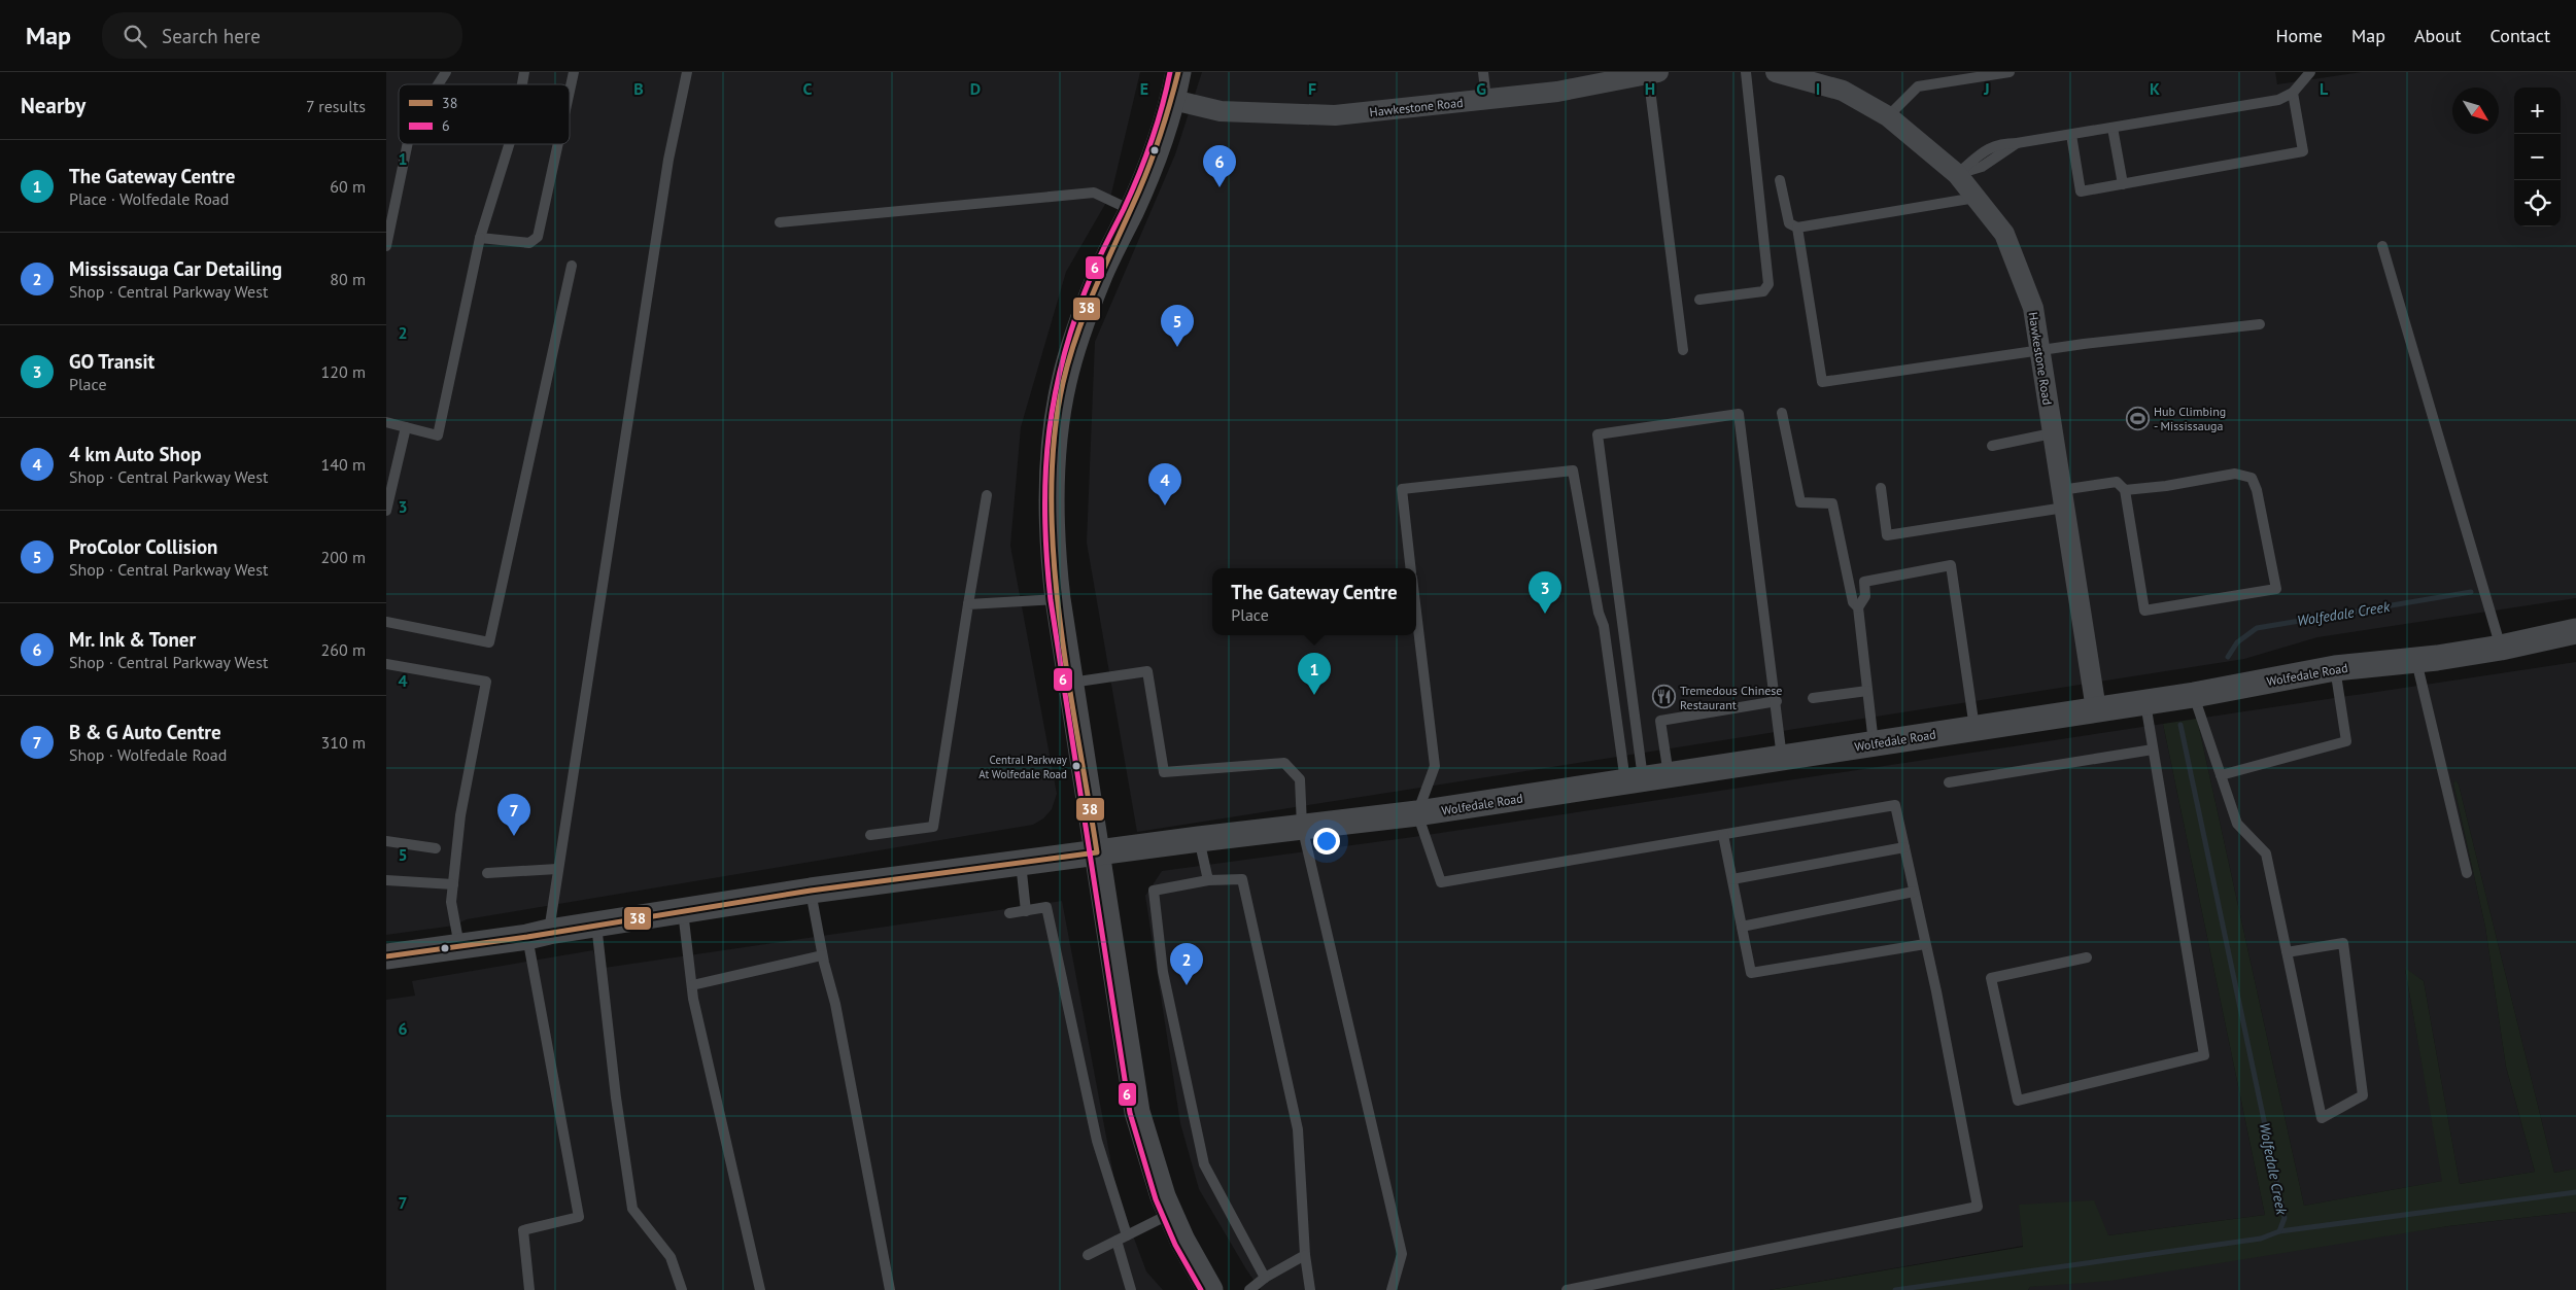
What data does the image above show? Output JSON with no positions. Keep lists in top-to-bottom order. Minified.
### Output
{"streets":{"street":["Hawkestone Road","Wolfedale Road"]},"crossings":[["Hawkestone Road","Wolfedale Road"]],"water":["Wolfedale Creek"],"places":{"sports":["Hub Climbing - Mississauga"],"restaurant":["Tremedous Chinese Restaurant"],"other":["Central Parkway At Wolfedale Road"]},"lines":["transit line 38","transit line 6"],"legend":["38","6"],"north":"bottom right","page":{"header":"Map","search":"Search here","nav":["Home","Map","About","Contact"],"heading":["Nearby","7 results"],"map_buttons":["+","−"],"list":[{"mark":"1","name":"The Gateway Centre","note":"Place · Wolfedale Road","value":"60 m"},{"mark":"2","name":"Mississauga Car Detailing","note":"Shop · Central Parkway West","value":"80 m"},{"mark":"3","name":"GO Transit","note":"Place","value":"120 m"},{"mark":"4","name":"4 km Auto Shop","note":"Shop · Central Parkway West","value":"140 m"},{"mark":"5","name":"ProColor Collision","note":"Shop · Central Parkway West","value":"200 m"},{"mark":"6","name":"Mr. Ink & Toner","note":"Shop · Central Parkway West","value":"260 m"},{"mark":"7","name":"B & G Auto Centre","note":"Shop · Wolfedale Road","value":"310 m"}],"pins":["6","5","4","3","1","7","2"],"popup":["The Gateway Centre","Place"]},"grid":{"columns":["B","C","D","E","F","G","H","I","J","K","L"],"rows":["1","2","3","4","5","6","7"]}}
